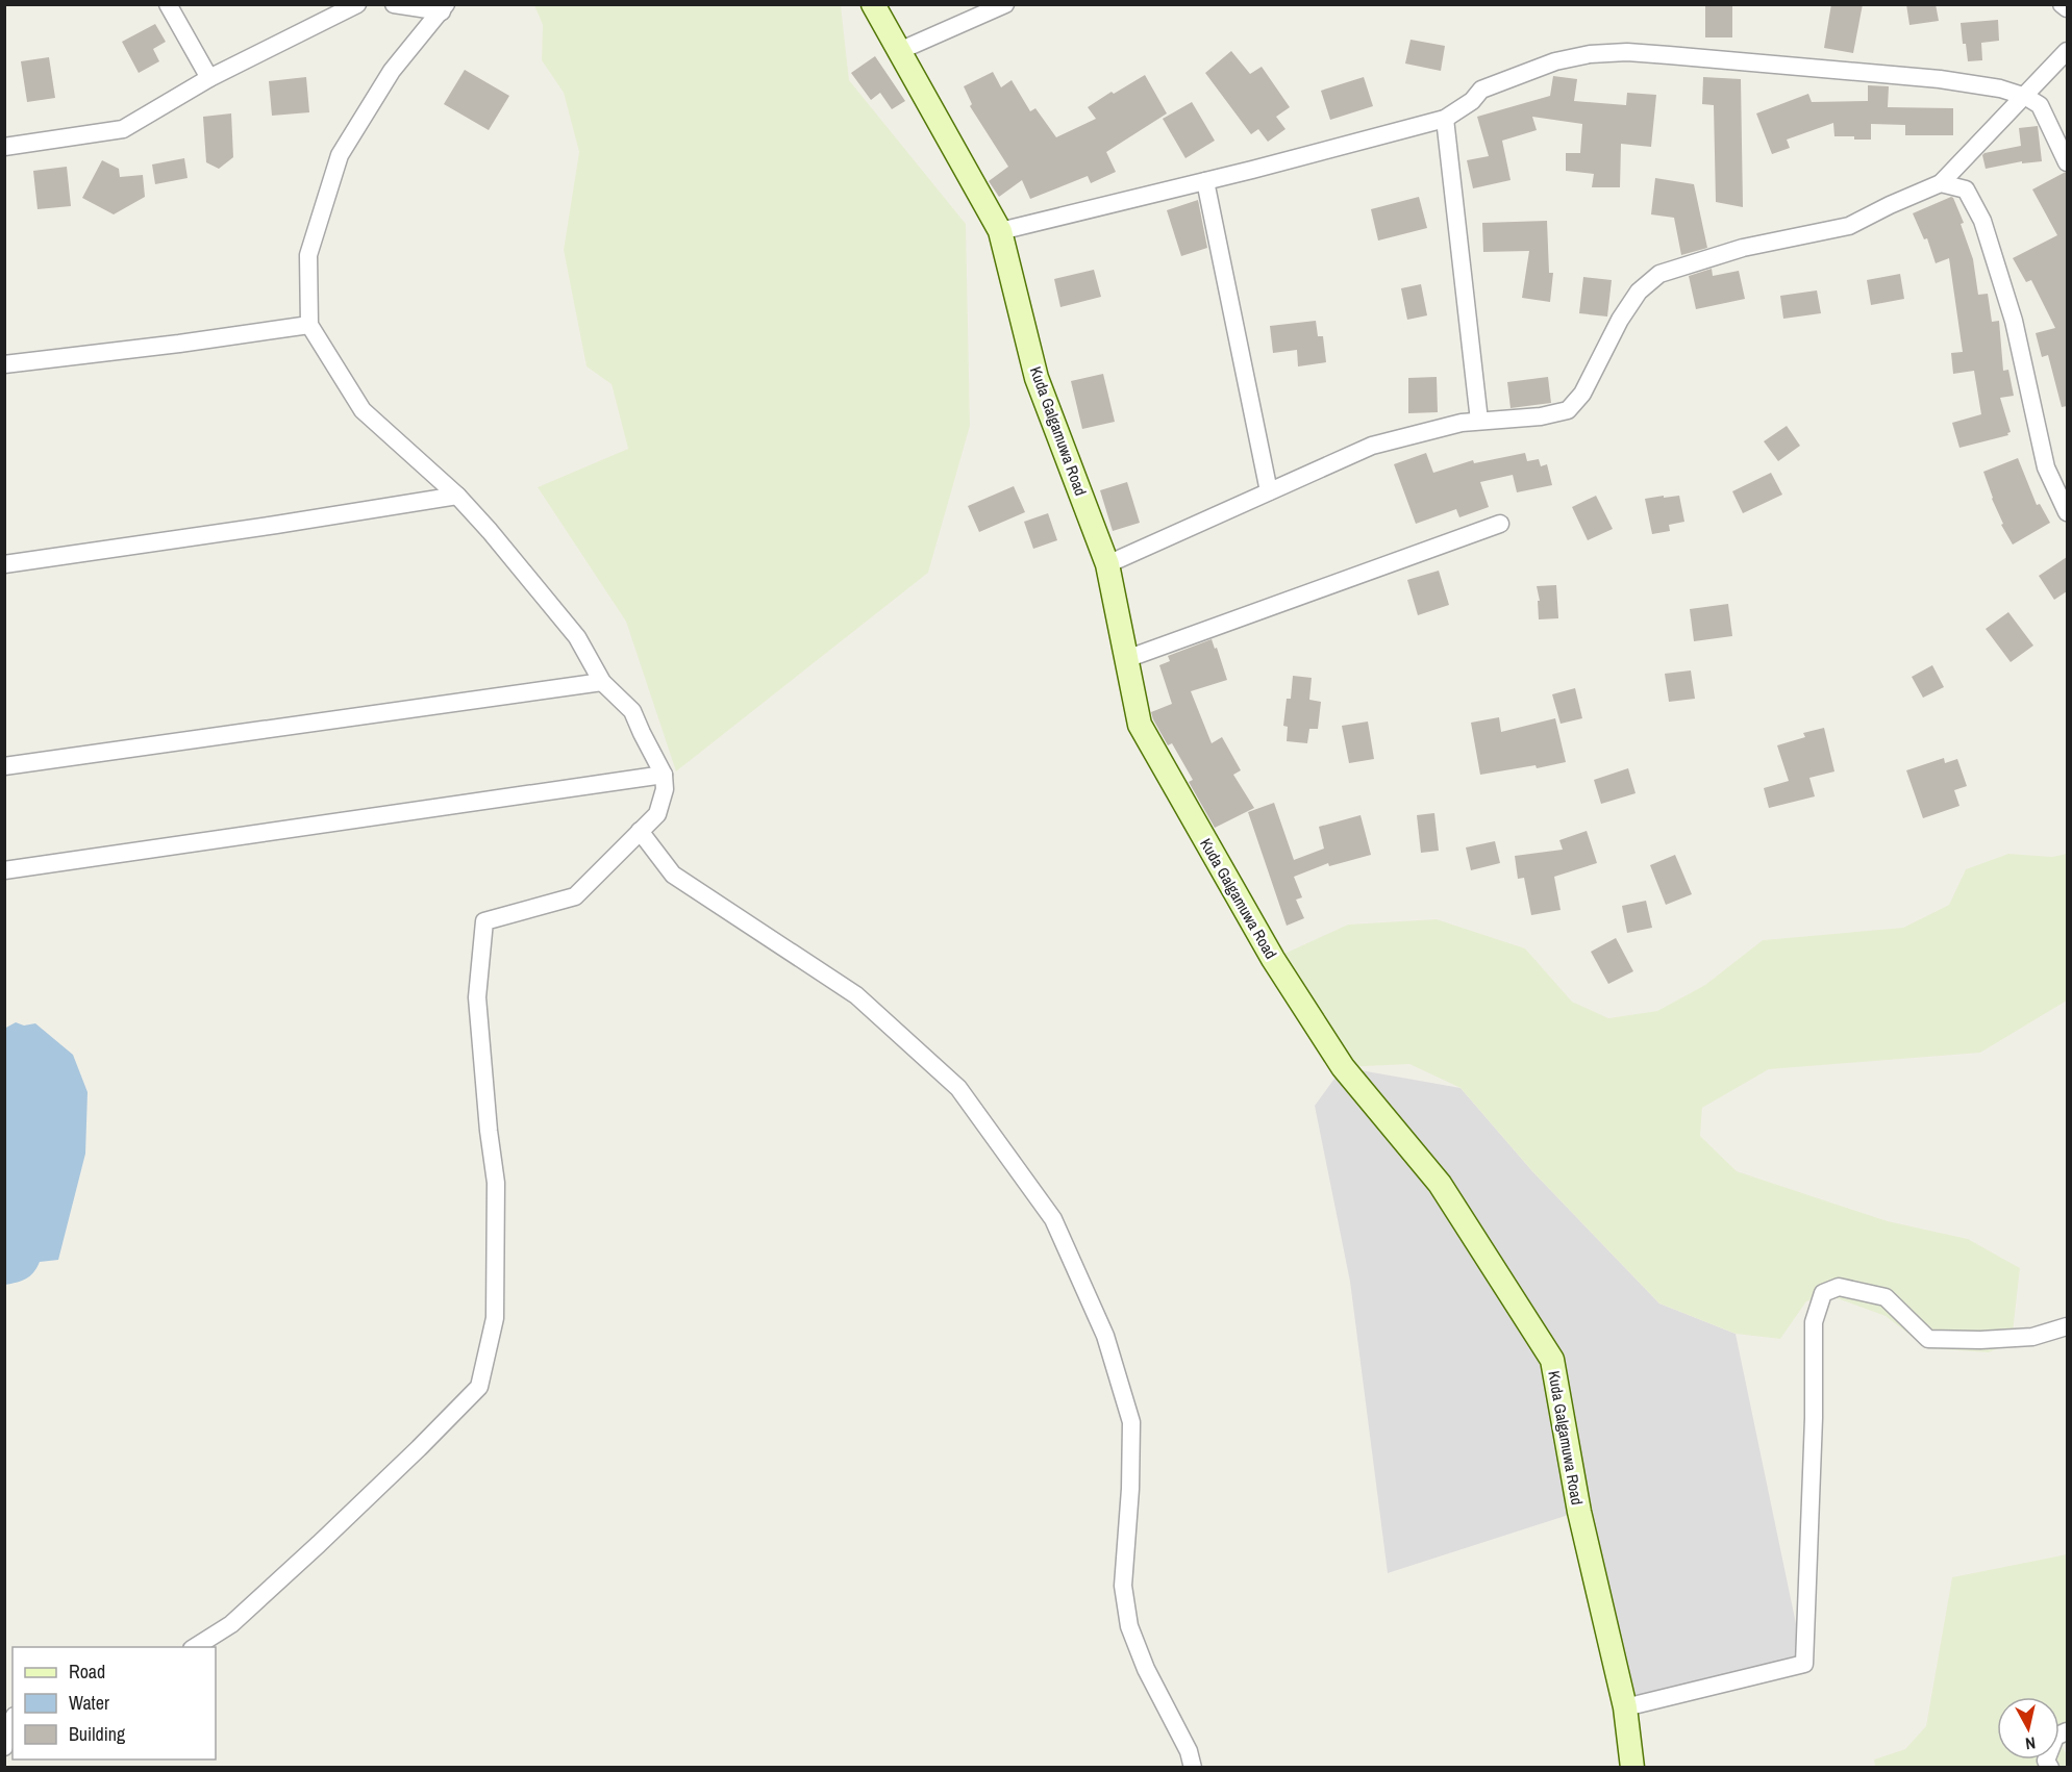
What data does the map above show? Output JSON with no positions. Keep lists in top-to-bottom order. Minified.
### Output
{"streets":{"street":["Kuda Galgamuwa Road"]},"legend":["Road","Water","Building"],"north":"bottom"}
